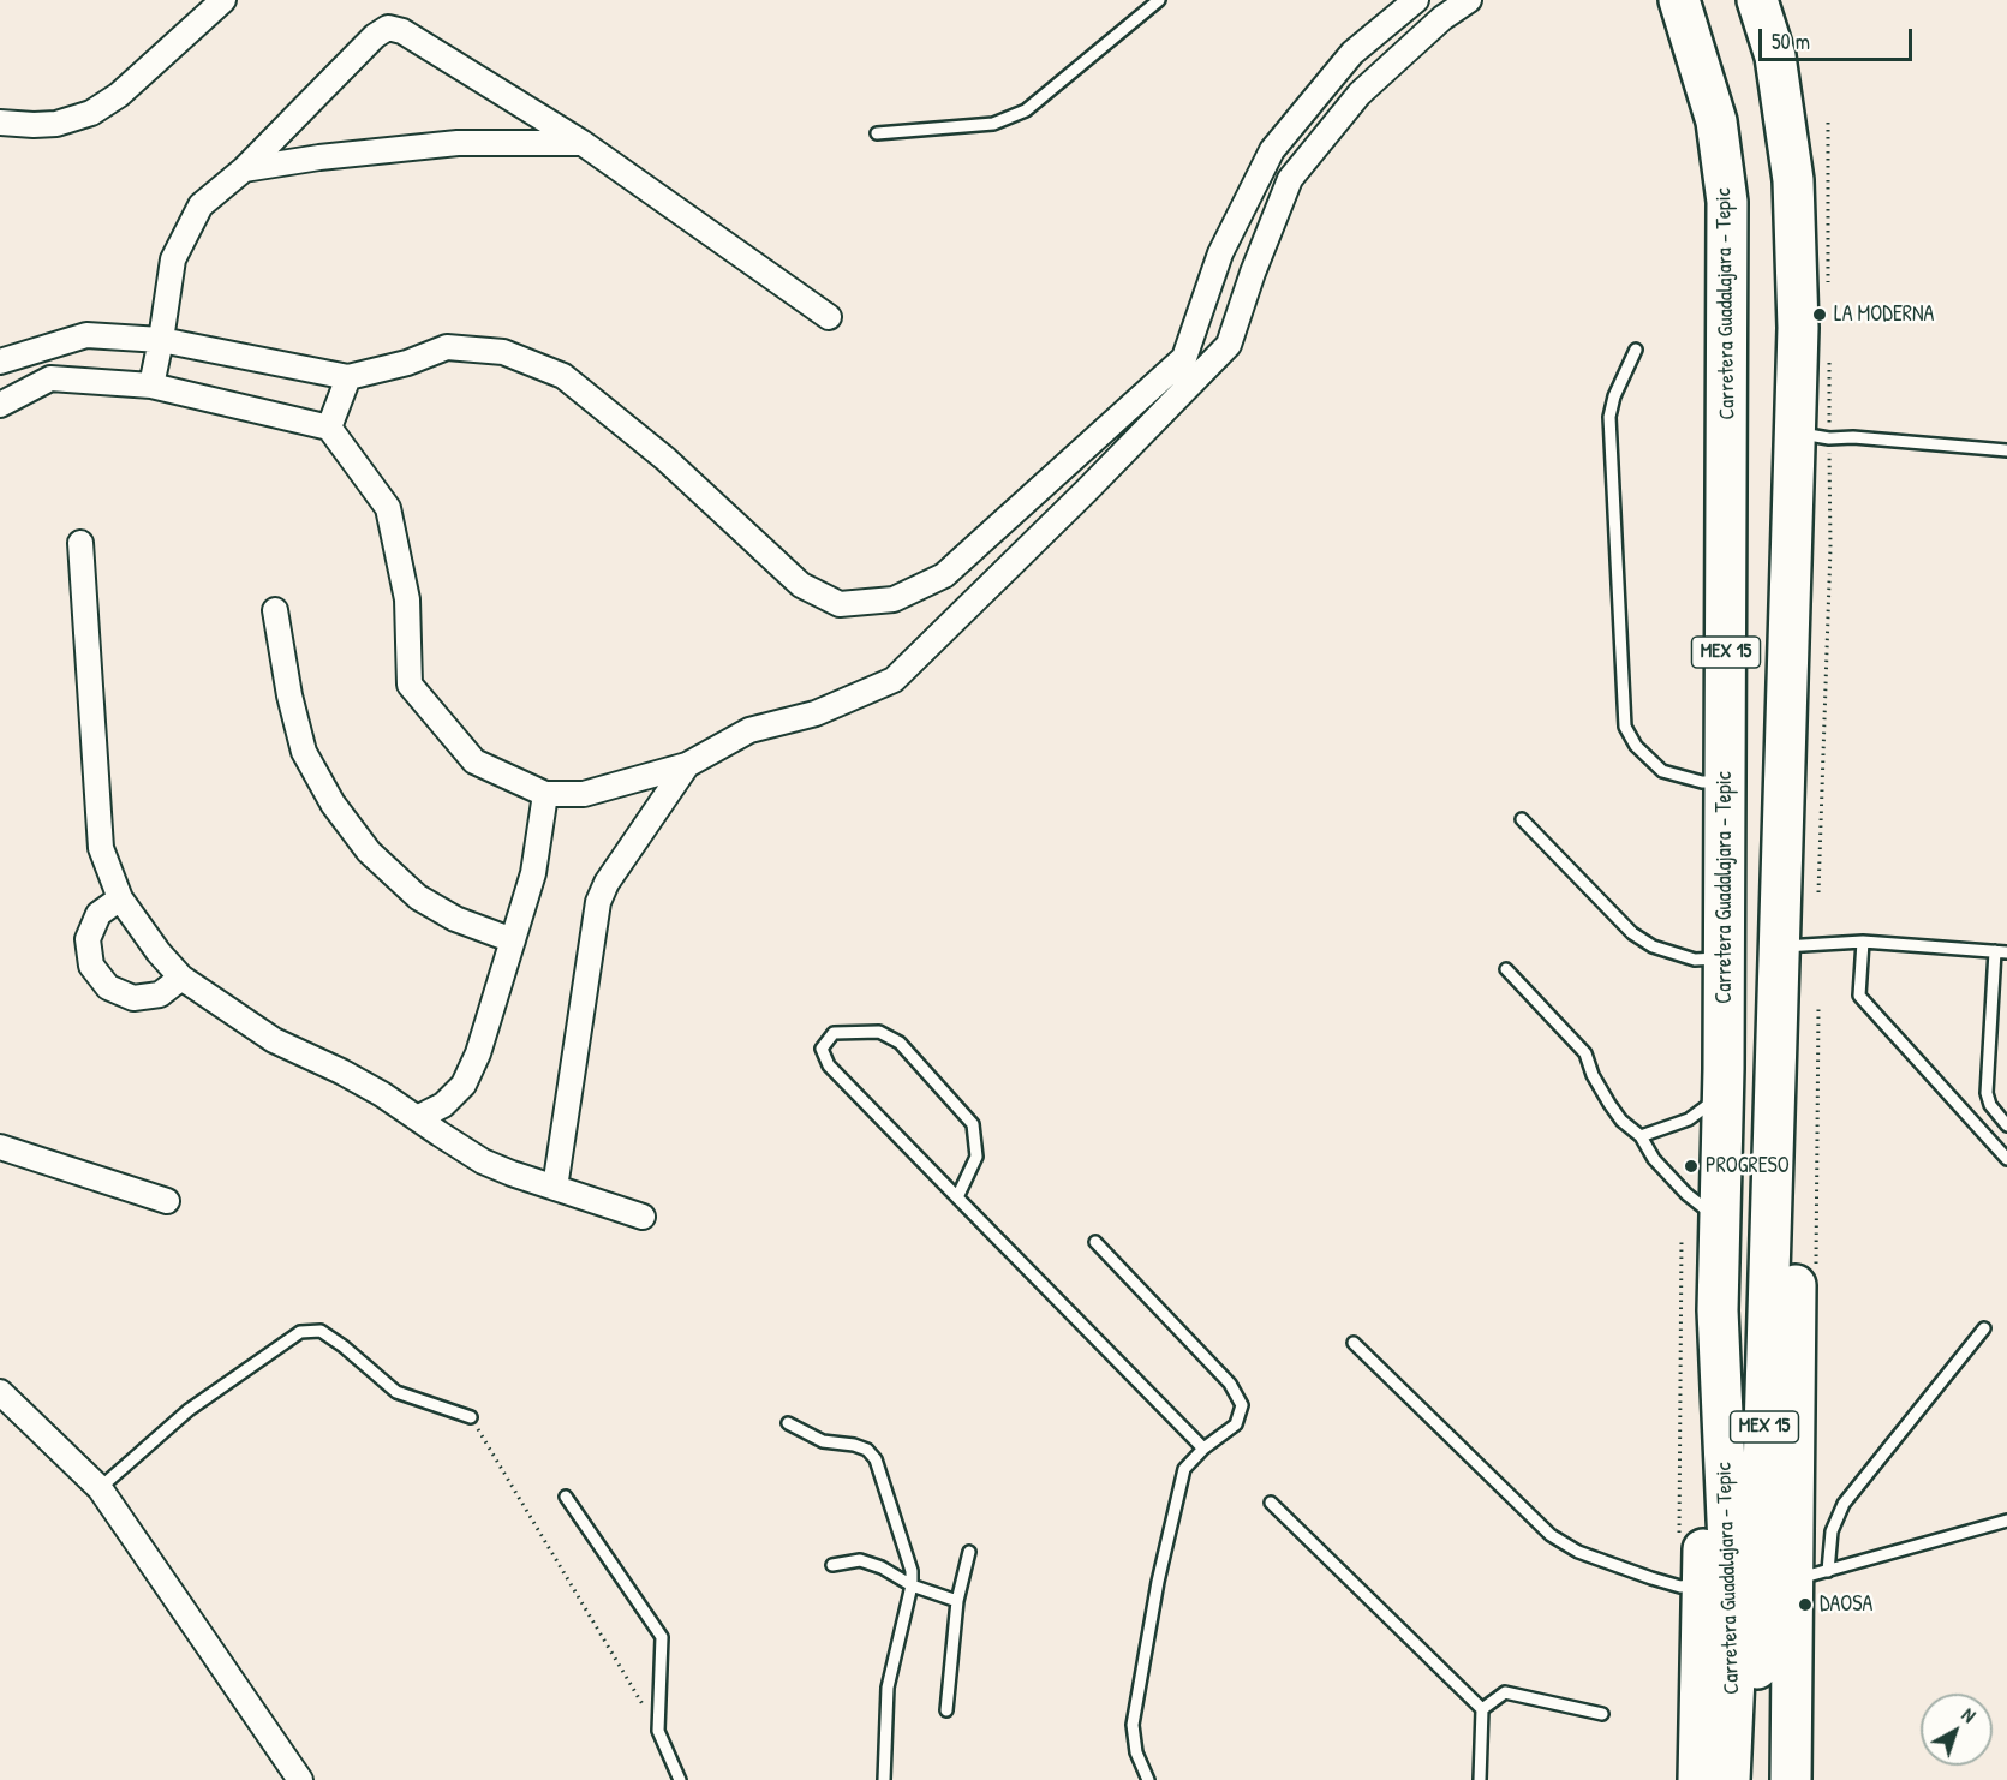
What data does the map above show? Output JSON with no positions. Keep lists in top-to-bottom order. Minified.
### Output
{"streets":{"highway":["Carretera Guadalajara - Tepic","MEX 15"]},"places":["LA MODERNA","PROGRESO","DAOSA"],"scale_bar":"50 m","north":"top right"}
